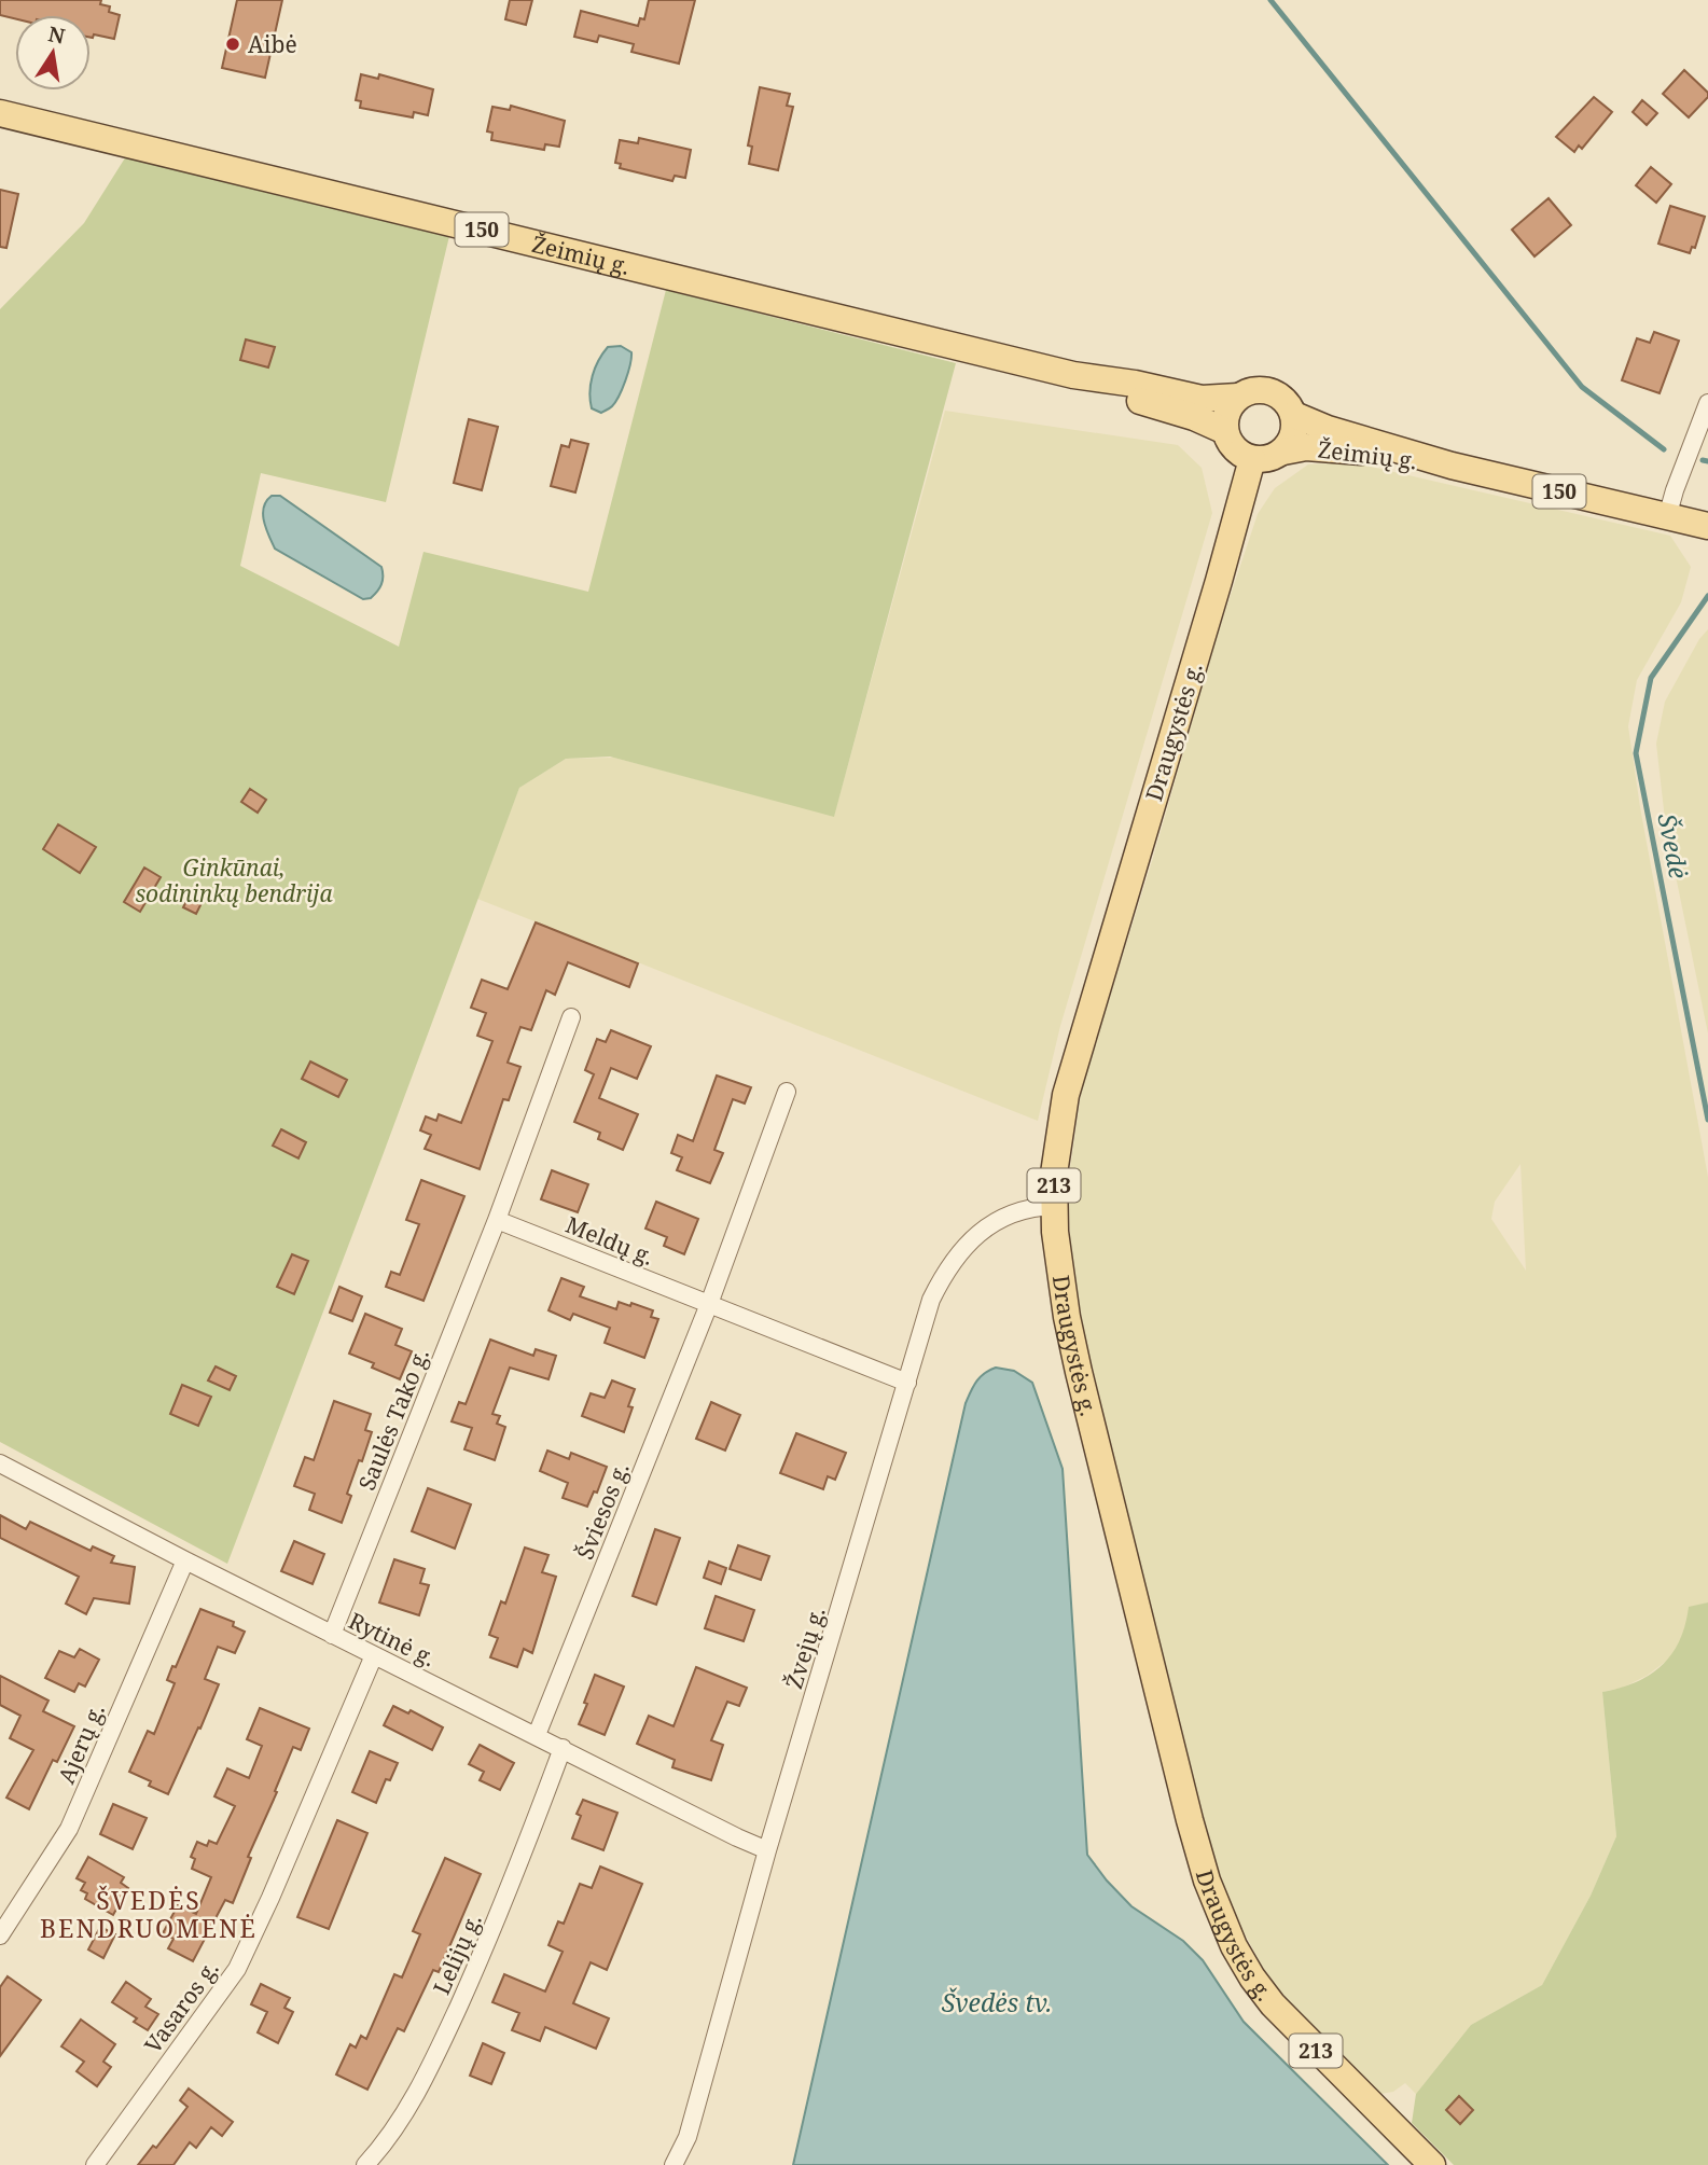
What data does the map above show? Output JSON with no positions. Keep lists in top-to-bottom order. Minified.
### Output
{"streets":{"main road":["150","Žeimių g.","Draugystės g.","213"],"street":["Meldų g.","Saulės Tako g.","Šviesos g.","Rytinė g.","Žvejų g.","Ajerų g.","Lelijų g.","Vasaros g."]},"crossings":[["Žeimių g.","Draugystės g."],["Draugystės g.","Žvejų g."],["Meldų g.","Saulės Tako g."],["Meldų g.","Šviesos g."],["Meldų g.","Žvejų g."],["Saulės Tako g.","Rytinė g."],["Šviesos g.","Rytinė g."],["Rytinė g.","Žvejų g."],["Rytinė g.","Ajerų g."],["Rytinė g.","Lelijų g."],["Rytinė g.","Vasaros g."]],"districts":["ŠVEDĖS BENDRUOMENĖ"],"water":["Švedė","Švedės tv."],"parks":["Ginkūnai, sodininkų bendrija"],"places":["Aibė"],"north":"top"}
